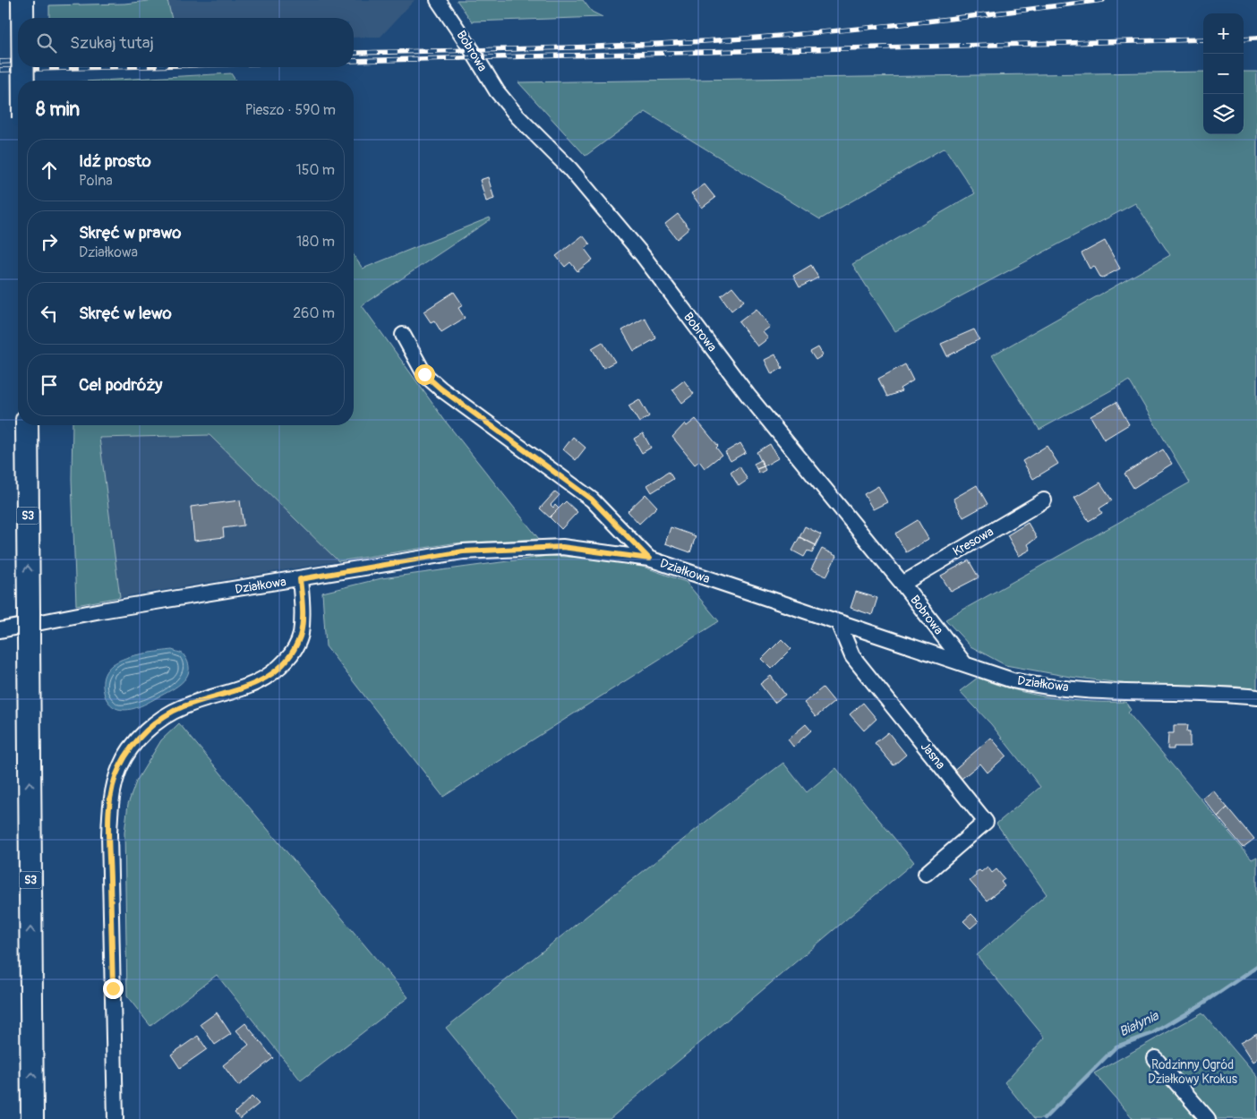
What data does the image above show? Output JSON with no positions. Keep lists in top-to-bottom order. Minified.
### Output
{"streets":{"highway":["S3"],"street":["Bobrowa","Kresowa","Działkowa","Jasna"]},"crossings":[["Bobrowa","Kresowa"],["Bobrowa","Działkowa"],["Działkowa","Jasna"]],"water":["Białynia"],"parks":["Rodzinny Ogród Działkowy Krokus"],"page":{"map_buttons":["+","−"],"search":"Szukaj tutaj","heading":["8 min","Pieszo · 590 m"],"list":[["Idź prosto","Polna","150 m"],["Skręć w prawo","Działkowa","180 m"],["Skręć w lewo","260 m"],"Cel podróży"]}}
